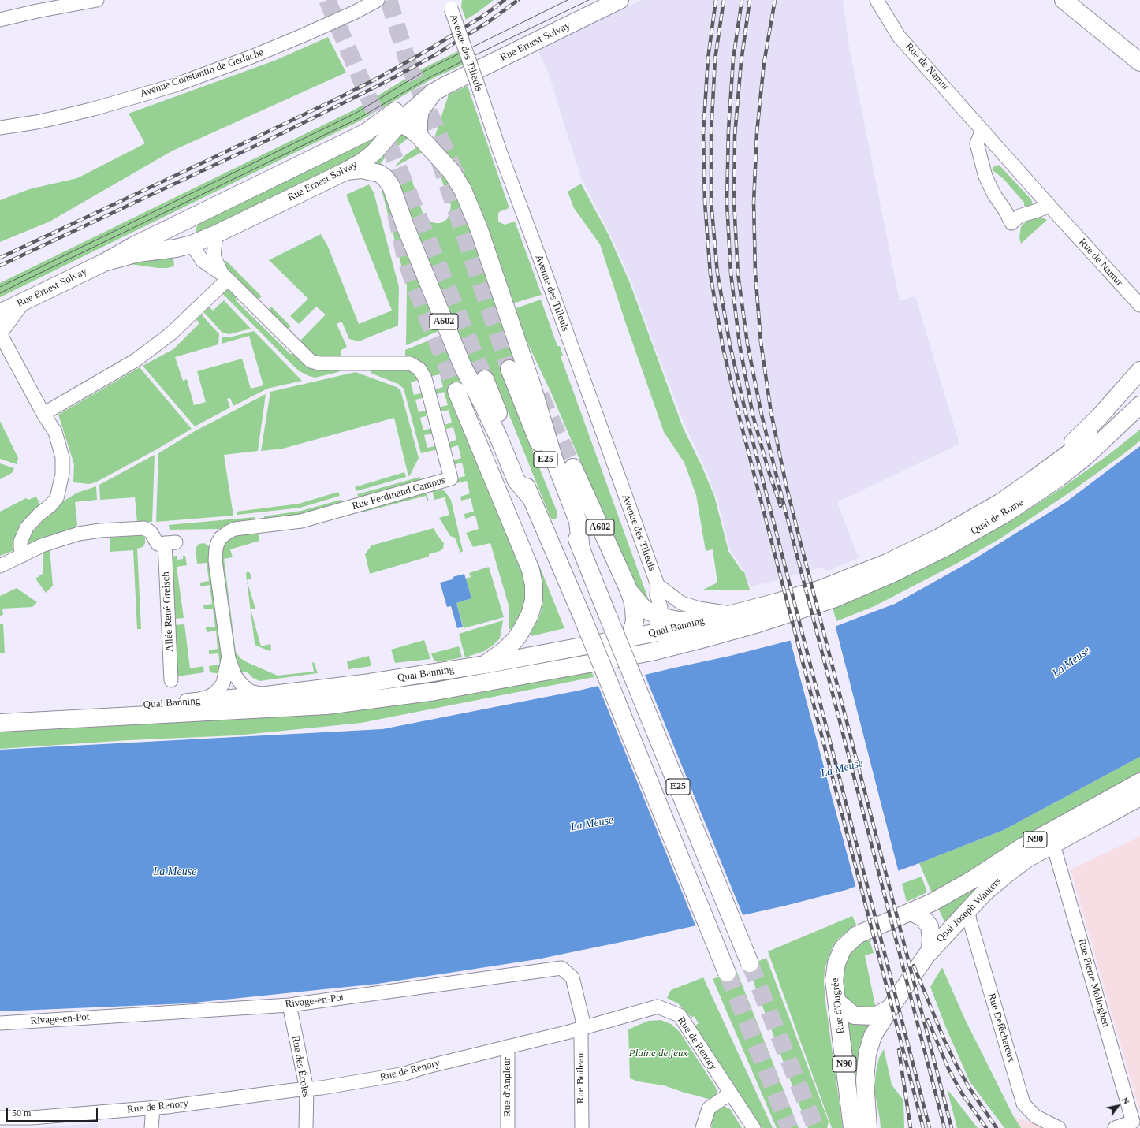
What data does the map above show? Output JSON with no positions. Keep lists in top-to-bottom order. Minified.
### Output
{"streets":{"main road":["Rue Ernest Solvay","A602","E25","Quai de Rome","Quai Banning","N90","Quai Joseph Wauters","Rue d'Ougrée"],"street":["Avenue des Tilleuls","Rue de Namur","Avenue Constantin de Gerlache","Rue Ferdinand Campus","Allée René Greisch","Rue Pierre Molinghen","Rivage-en-Pot","Rue Defêchereux","Rue de Renory","Rue des Écoles","Rue Boileau","Rue d'Angleur"]},"crossings":[["Rue Ernest Solvay","A602"],["Avenue des Tilleuls","A602"],["Avenue des Tilleuls","Quai Banning"],["A602","E25"],["A602","Quai Banning"],["Quai de Rome","Quai Banning"],["N90","Quai Joseph Wauters"],["N90","Rue d'Ougrée"],["Quai Joseph Wauters","Rue Pierre Molinghen"],["Quai Joseph Wauters","Rue d'Ougrée"],["Quai Joseph Wauters","Rue Defêchereux"],["Rivage-en-Pot","Rue de Renory"],["Rivage-en-Pot","Rue des Écoles"],["Rivage-en-Pot","Rue Boileau"],["Rue de Renory","Rue des Écoles"],["Rue de Renory","Rue Boileau"],["Rue de Renory","Rue d'Angleur"]],"water":["La Meuse"],"parks":["Plaine de jeux"],"scale_bar":"50 m","north":"top right"}
